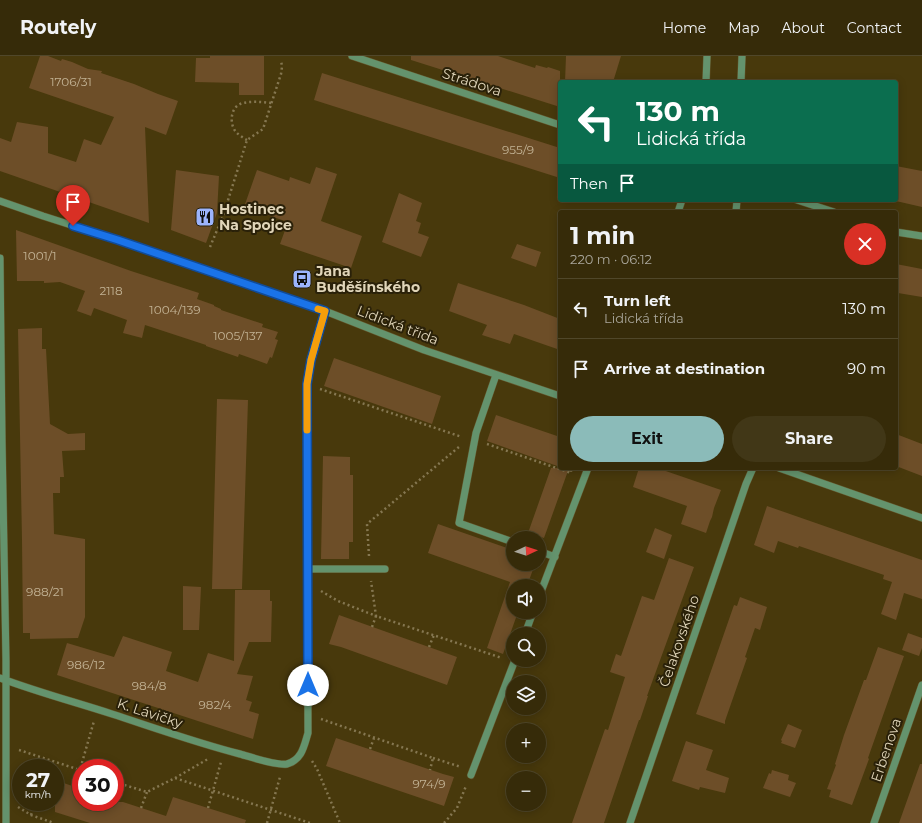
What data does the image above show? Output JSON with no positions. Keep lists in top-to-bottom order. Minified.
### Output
{"streets":{"street":["Strádova","Lidická třída","Čelakovského","K. Lávičky","Erbenova"]},"places":{"restaurant":["Hostinec Na Spojce"],"bus stop":["Jana Buděšínského"]},"house_numbers":["1706/31","955/9","1001/1","2118","1004/139","1005/137","988/21","986/12","984/8","982/4","974/9"],"north":"right","page":{"header":"Routely","nav":["Home","Map","About","Contact"],"turn":["130 m","Lidická třída"],"then":"Then","heading":["1 min","220 m · 06:12"],"list":[{"name":"Turn left","note":"Lidická třída","value":"130 m"},{"name":"Arrive at destination","value":"90 m"}],"buttons":["Exit","Share"],"map_buttons":["+","−"],"speed":"27 km/h","limit":"30"}}
